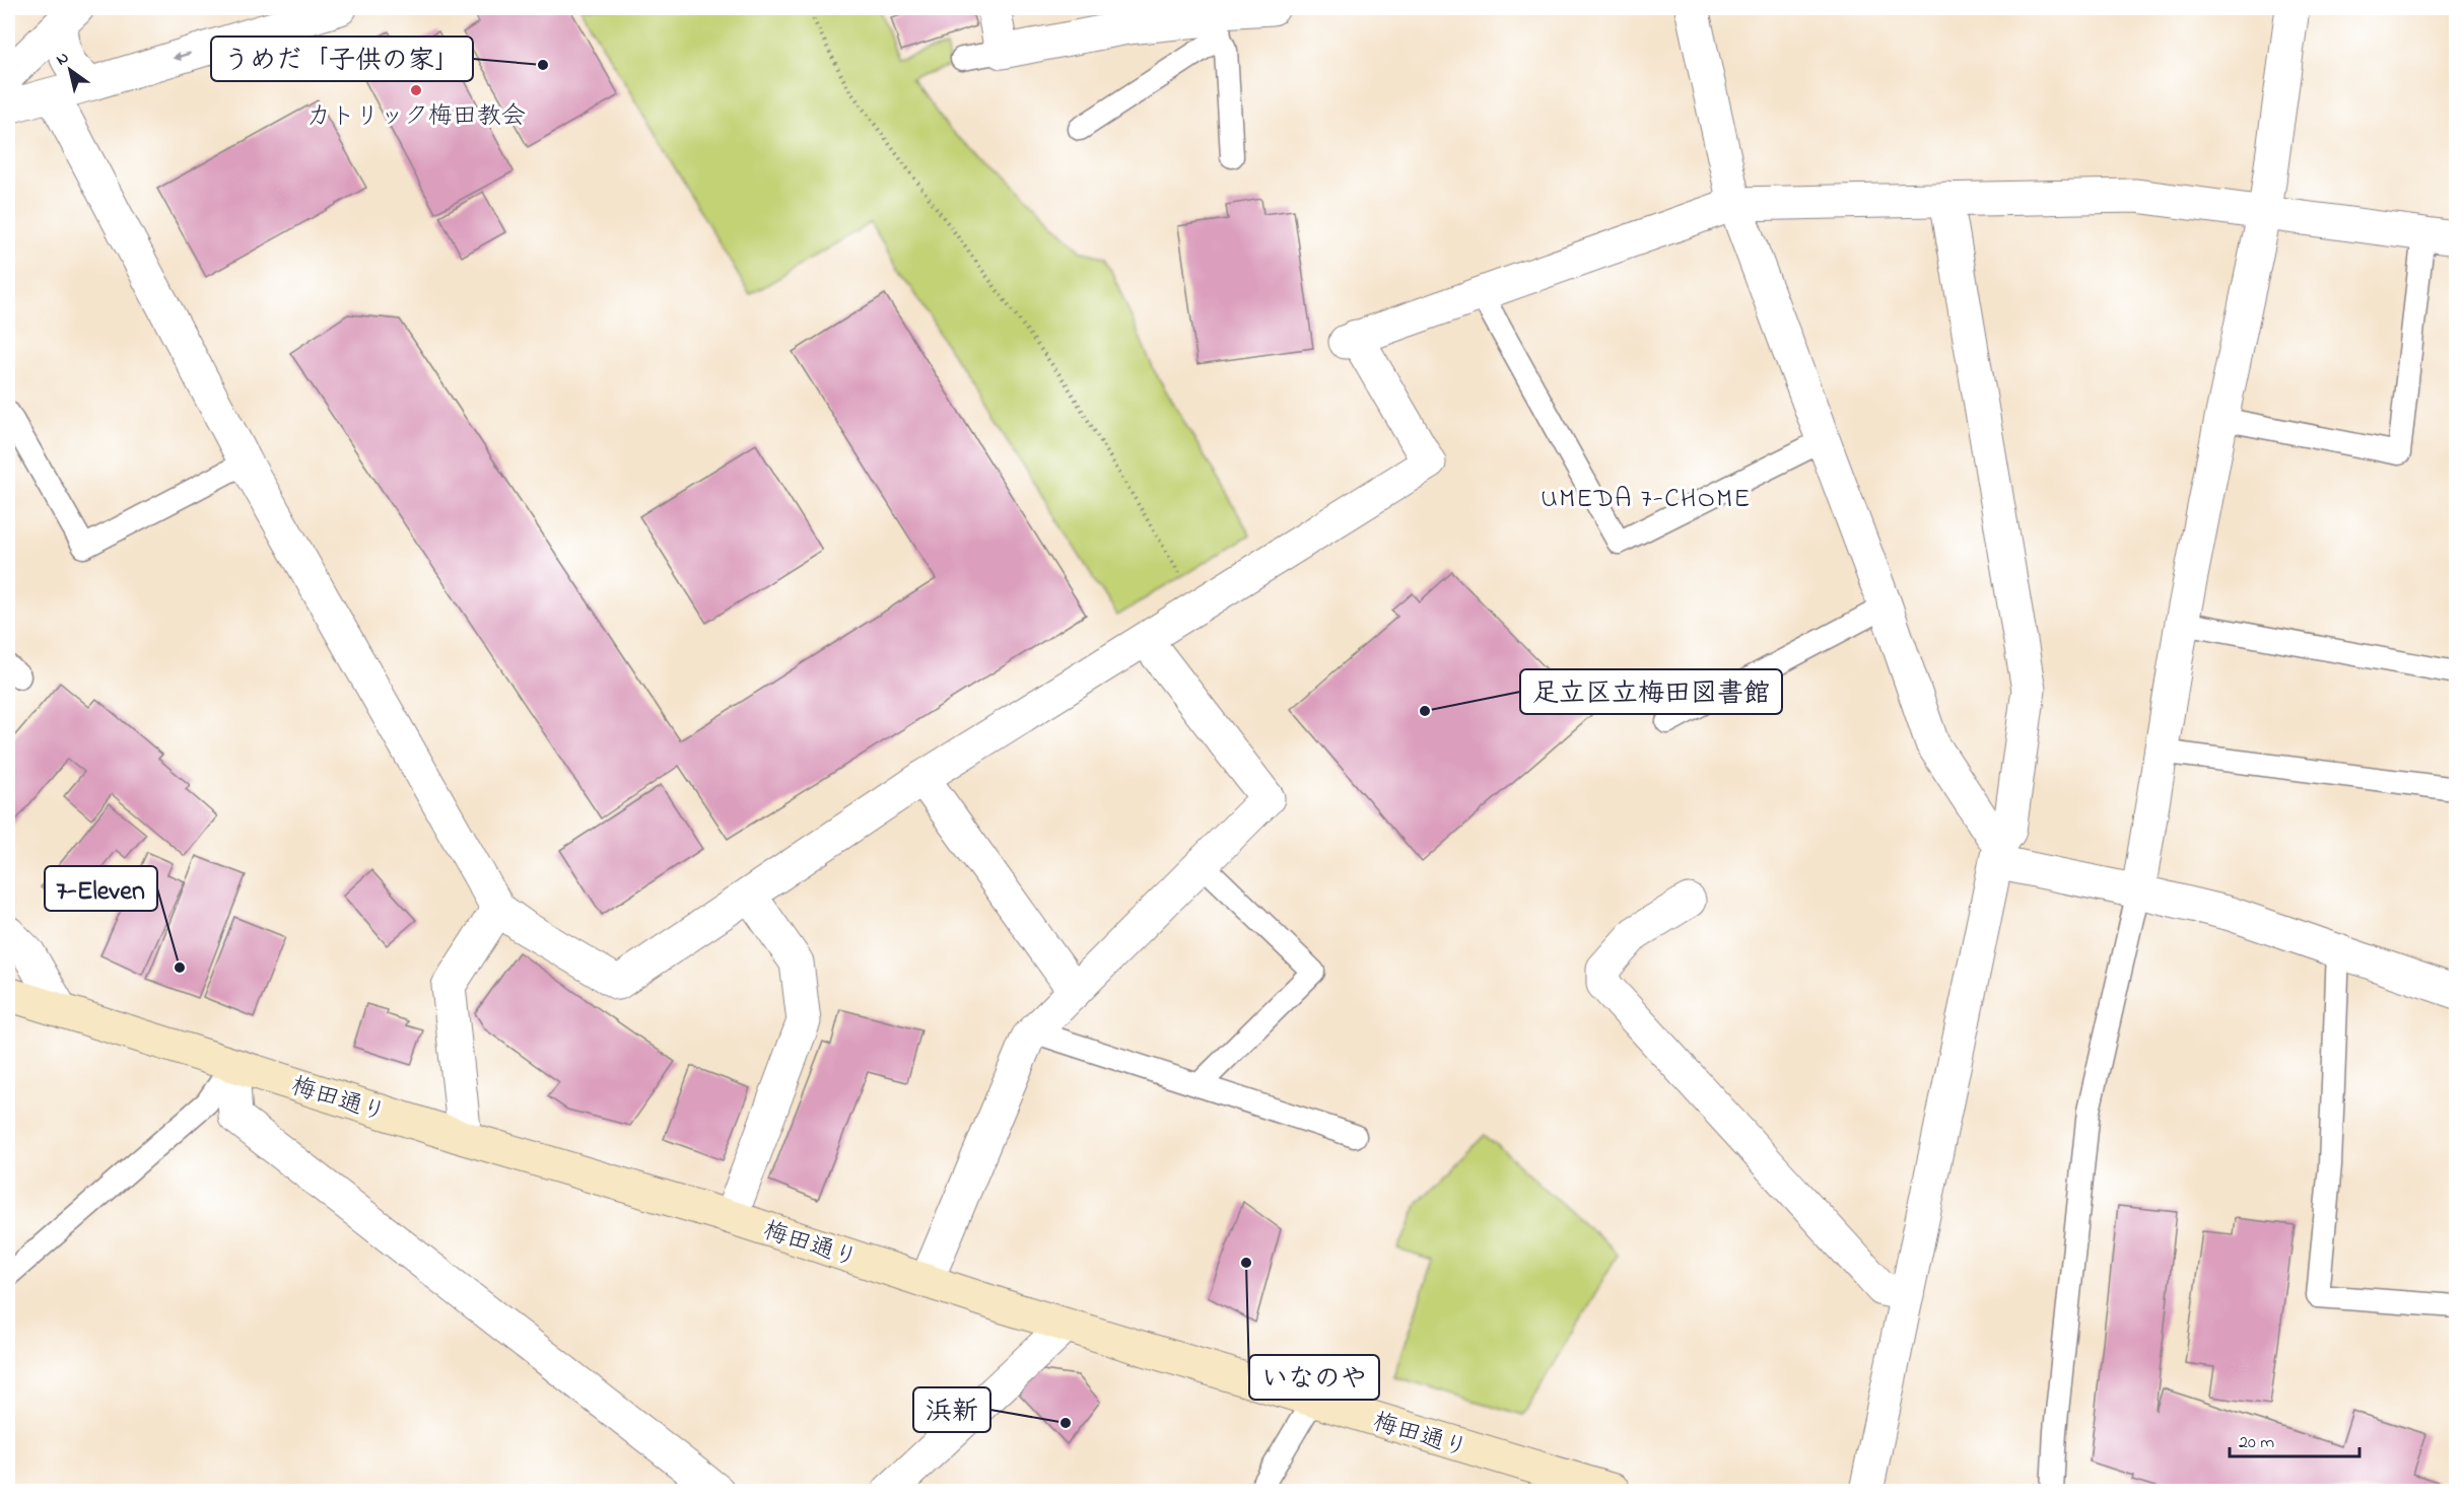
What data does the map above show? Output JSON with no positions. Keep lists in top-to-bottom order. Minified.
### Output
{"streets":{"street":["梅田通り"]},"districts":["UMEDA 7-CHOME"],"places":["うめだ「子供の家」","カトリック梅田教会","足立区立梅田図書館","7-Eleven","いなのや","浜新"],"scale_bar":"20 m","north":"top left"}
